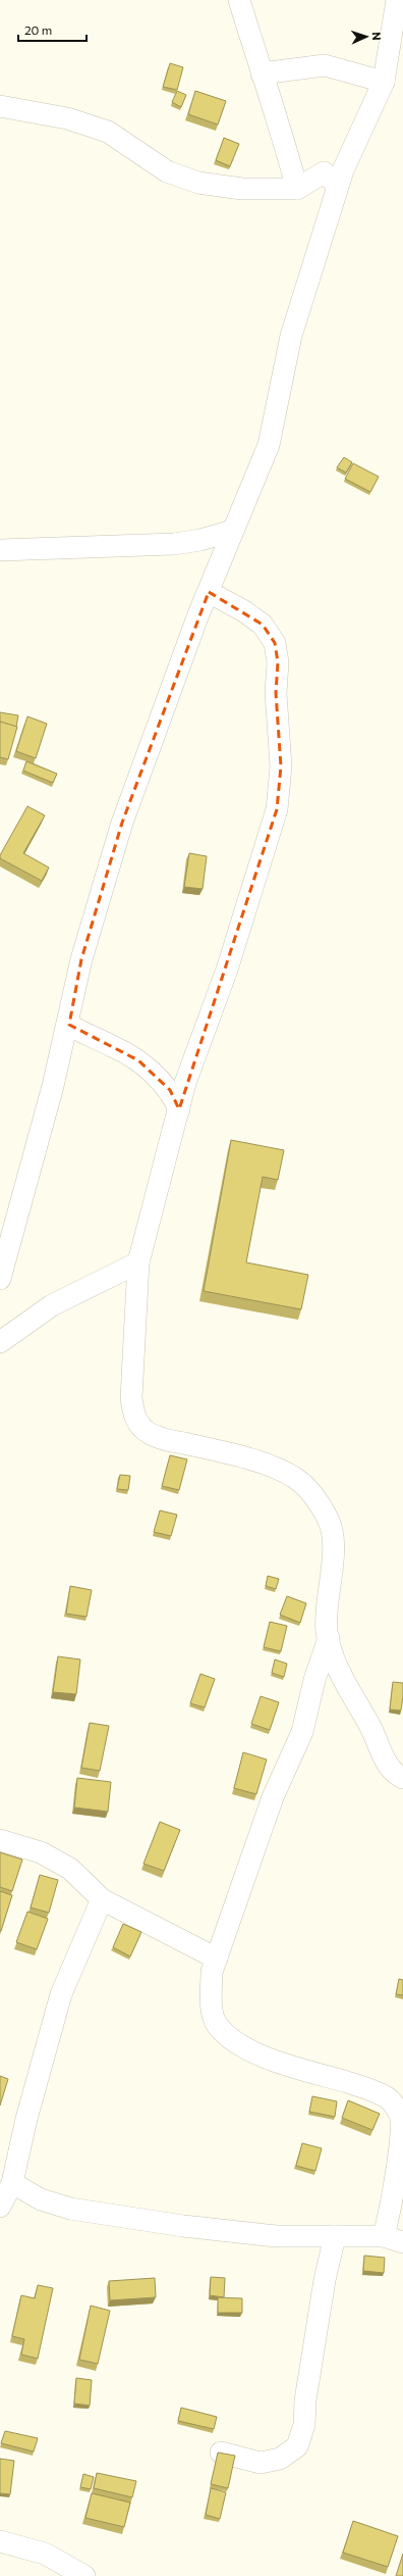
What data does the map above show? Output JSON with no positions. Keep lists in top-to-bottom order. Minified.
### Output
{"scale_bar":"20 m","north":"right"}
